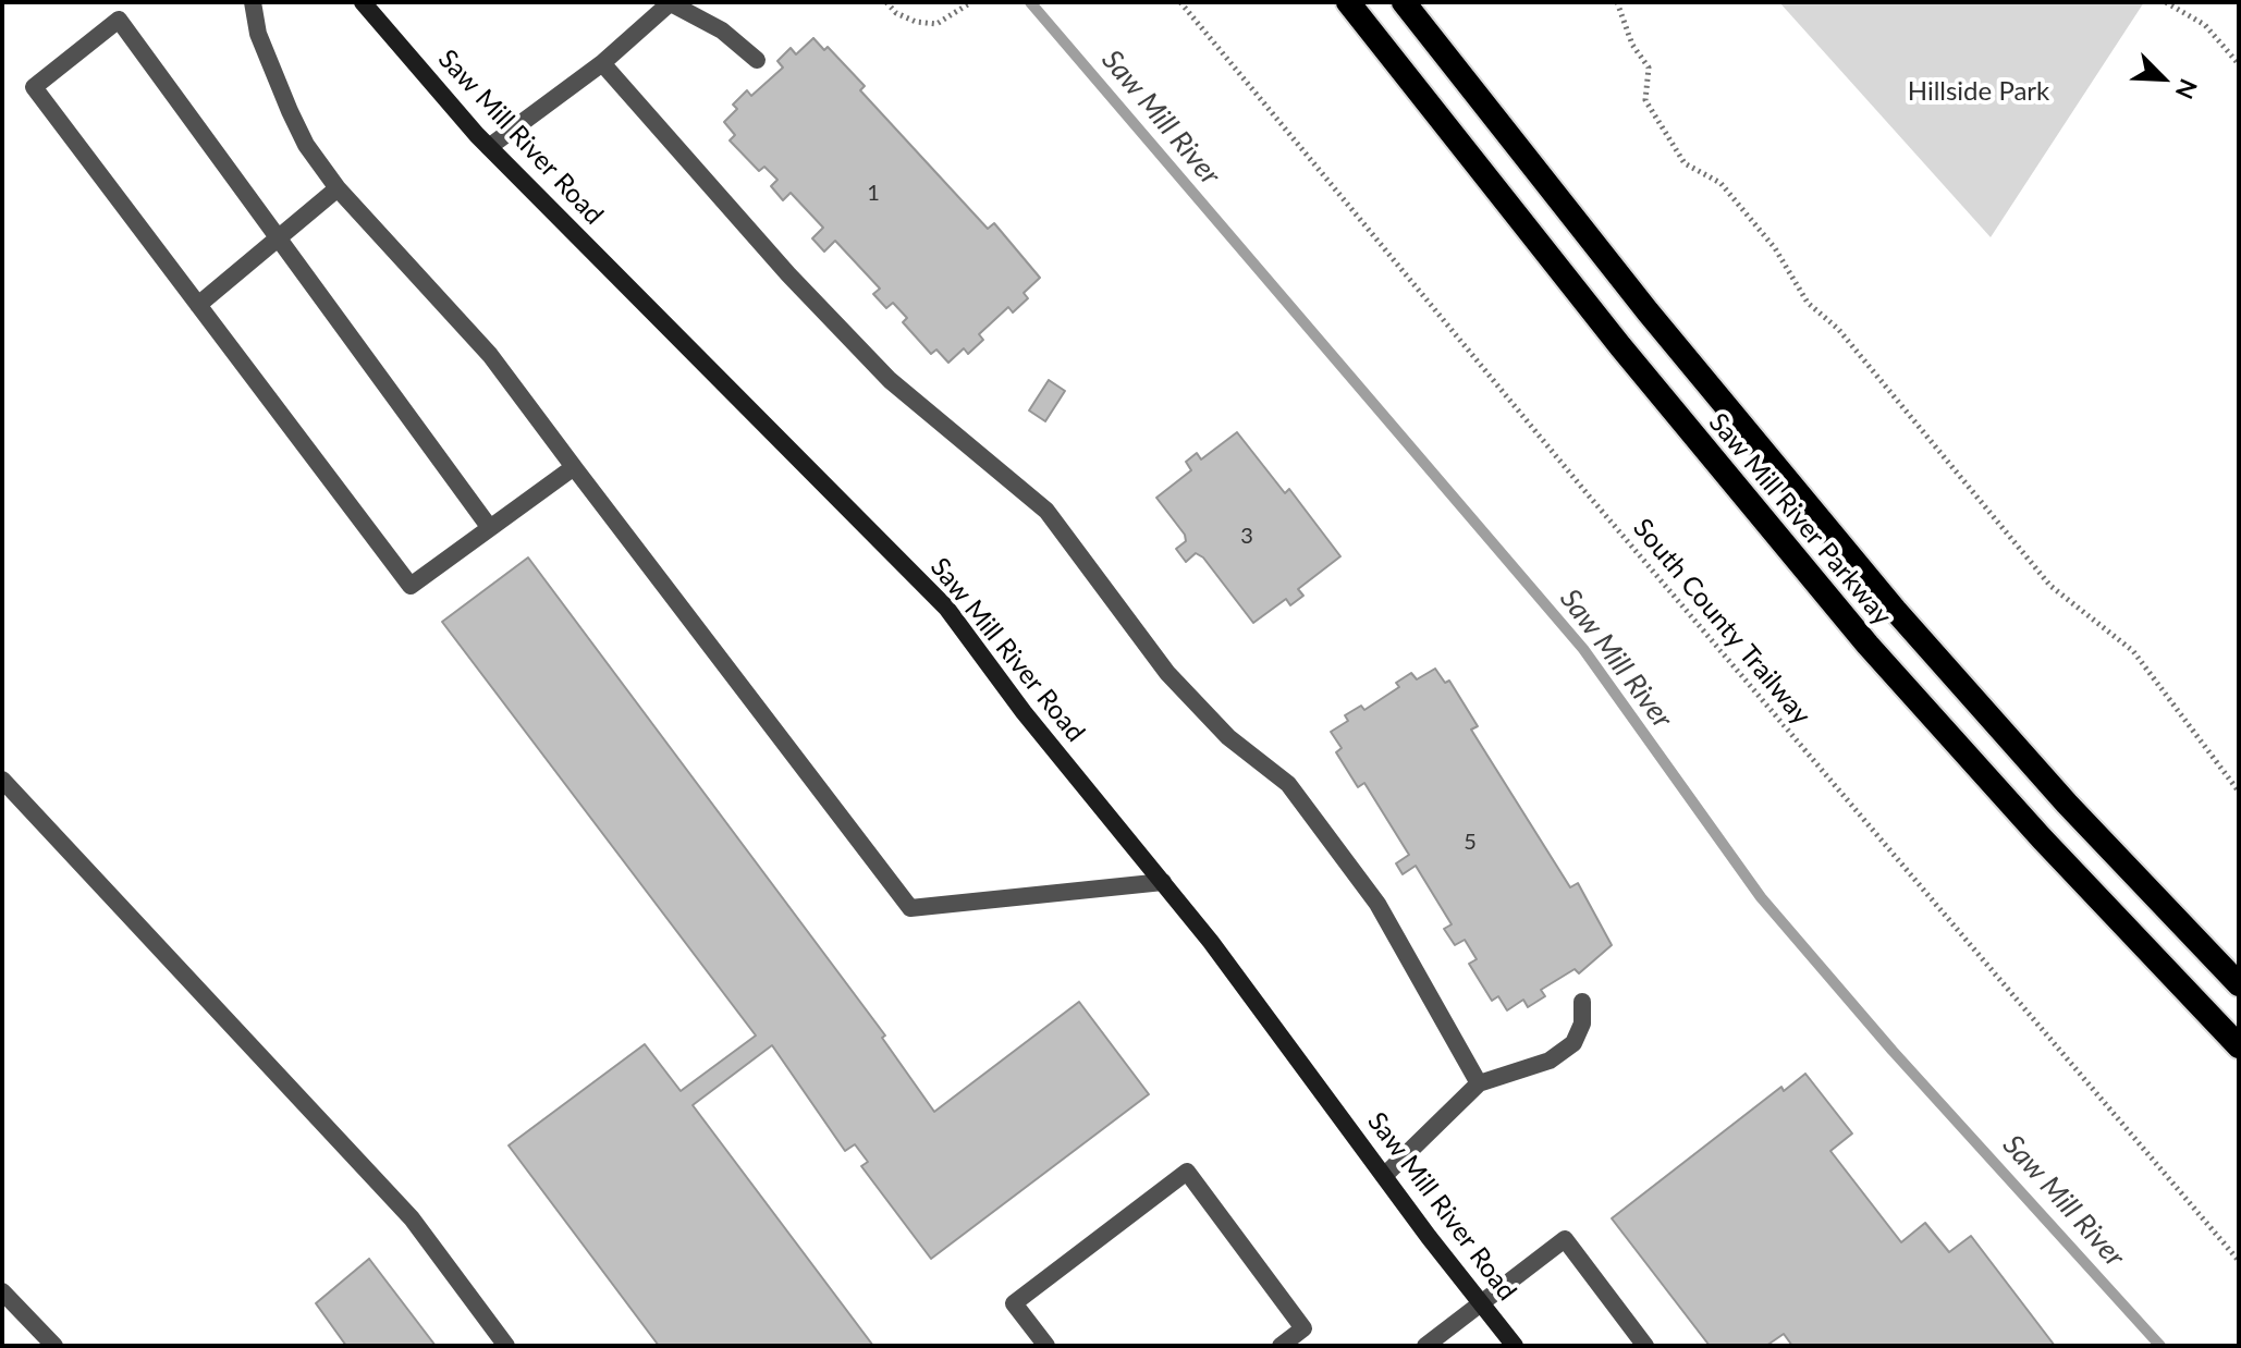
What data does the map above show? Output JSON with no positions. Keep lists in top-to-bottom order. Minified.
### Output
{"streets":{"highway":["Saw Mill River Parkway"],"main road":["Saw Mill River Road"],"path":["South County Trailway"]},"water":["Saw Mill River"],"parks":["Hillside Park"],"house_numbers":["1","3","5"],"north":"bottom right"}
